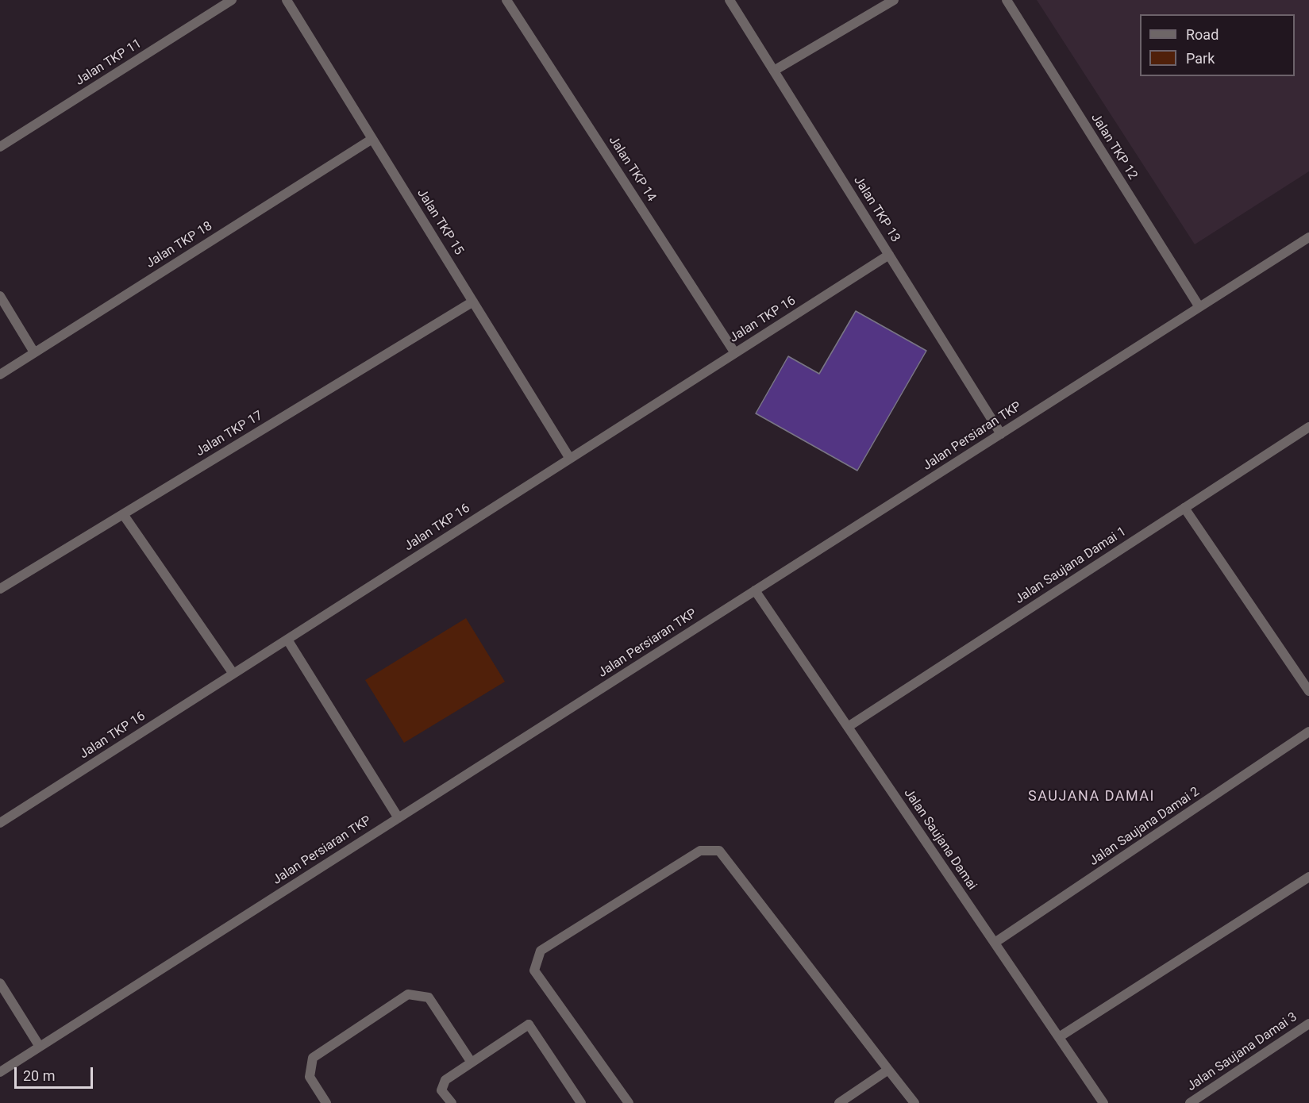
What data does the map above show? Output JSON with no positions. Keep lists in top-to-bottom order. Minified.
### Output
{"streets":{"street":["Jalan TKP 11","Jalan TKP 12","Jalan TKP 14","Jalan TKP 13","Jalan TKP 15","Jalan TKP 18","Jalan TKP 16","Jalan TKP 17","Jalan Persiaran TKP","Jalan Saujana Damai 1","Jalan Saujana Damai 2","Jalan Saujana Damai","Jalan Saujana Damai 3"]},"crossings":[["Jalan TKP 12","Jalan Persiaran TKP"],["Jalan TKP 14","Jalan TKP 16"],["Jalan TKP 13","Jalan TKP 16"],["Jalan TKP 13","Jalan Persiaran TKP"],["Jalan TKP 15","Jalan TKP 18"],["Jalan TKP 15","Jalan TKP 16"],["Jalan TKP 15","Jalan TKP 17"],["Jalan Persiaran TKP","Jalan Saujana Damai"],["Jalan Saujana Damai 1","Jalan Saujana Damai"],["Jalan Saujana Damai 2","Jalan Saujana Damai"]],"districts":["SAUJANA DAMAI"],"legend":["Road","Park"],"scale_bar":"20 m"}
